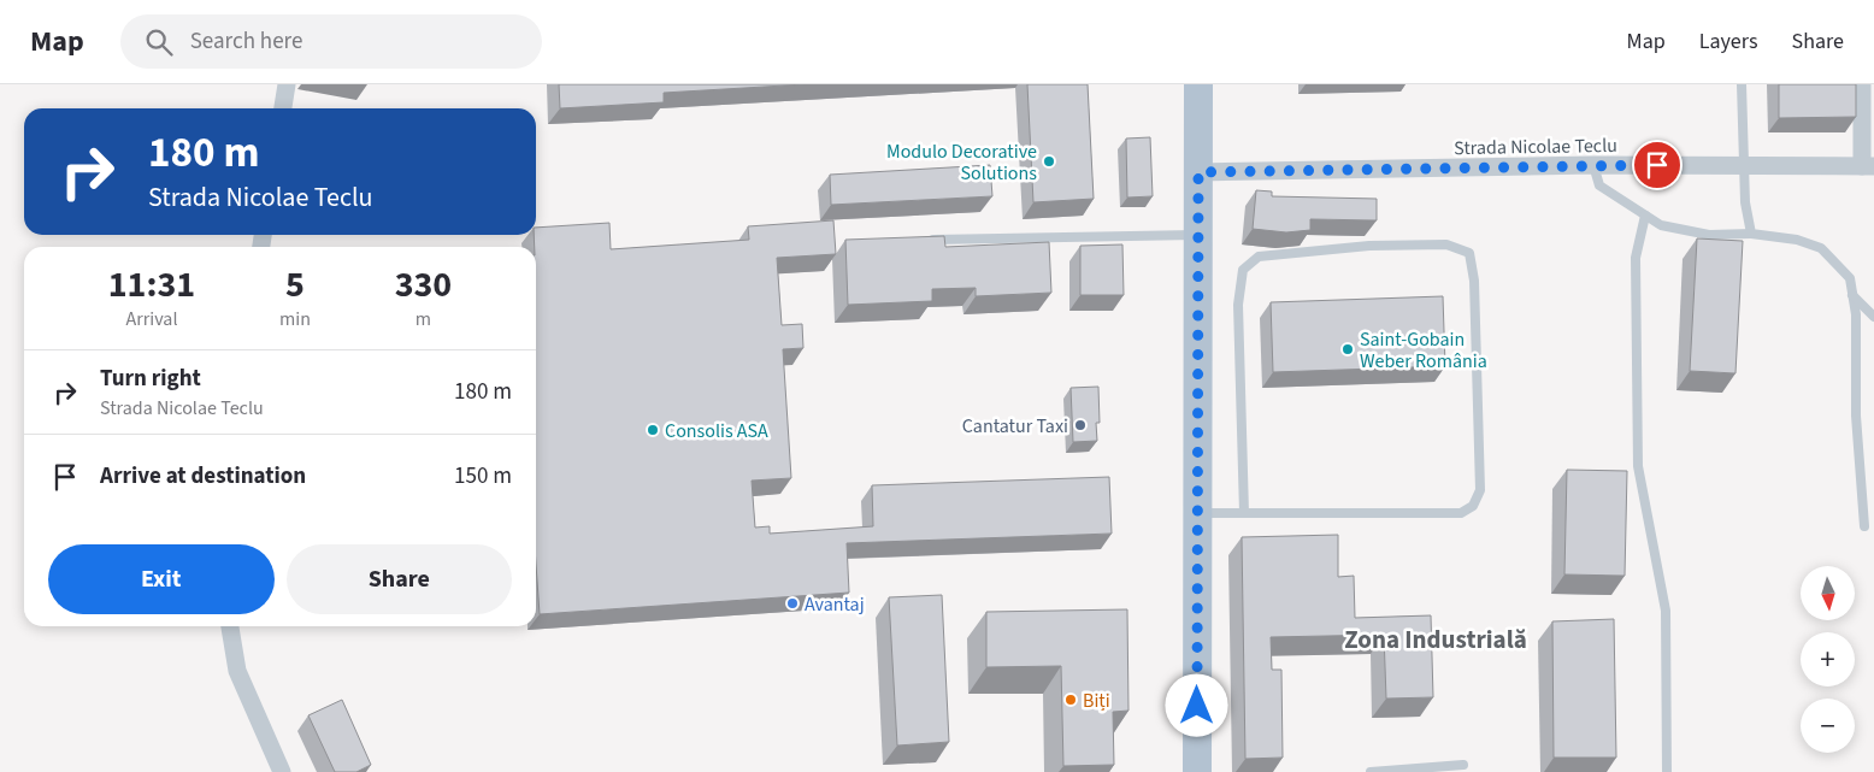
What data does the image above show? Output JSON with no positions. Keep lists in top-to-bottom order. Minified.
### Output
{"streets":{"street":["Strada Nicolae Teclu"]},"districts":["Zona Industrială"],"places":["Modulo Decorative Solutions","Saint-Gobain Weber România","Cantatur Taxi","Consolis ASA","Avantaj","Biți"],"north":"bottom","page":{"header":"Map","search":"Search here","nav":["Map","Layers","Share"],"turn":["180 m","Strada Nicolae Teclu"],"eta":["11:31","Arrival","5","min","330","m"],"list":[{"name":"Turn right","note":"Strada Nicolae Teclu","value":"180 m"},{"name":"Arrive at destination","value":"150 m"}],"buttons":["Exit","Share"],"map_buttons":["+","−"]}}
